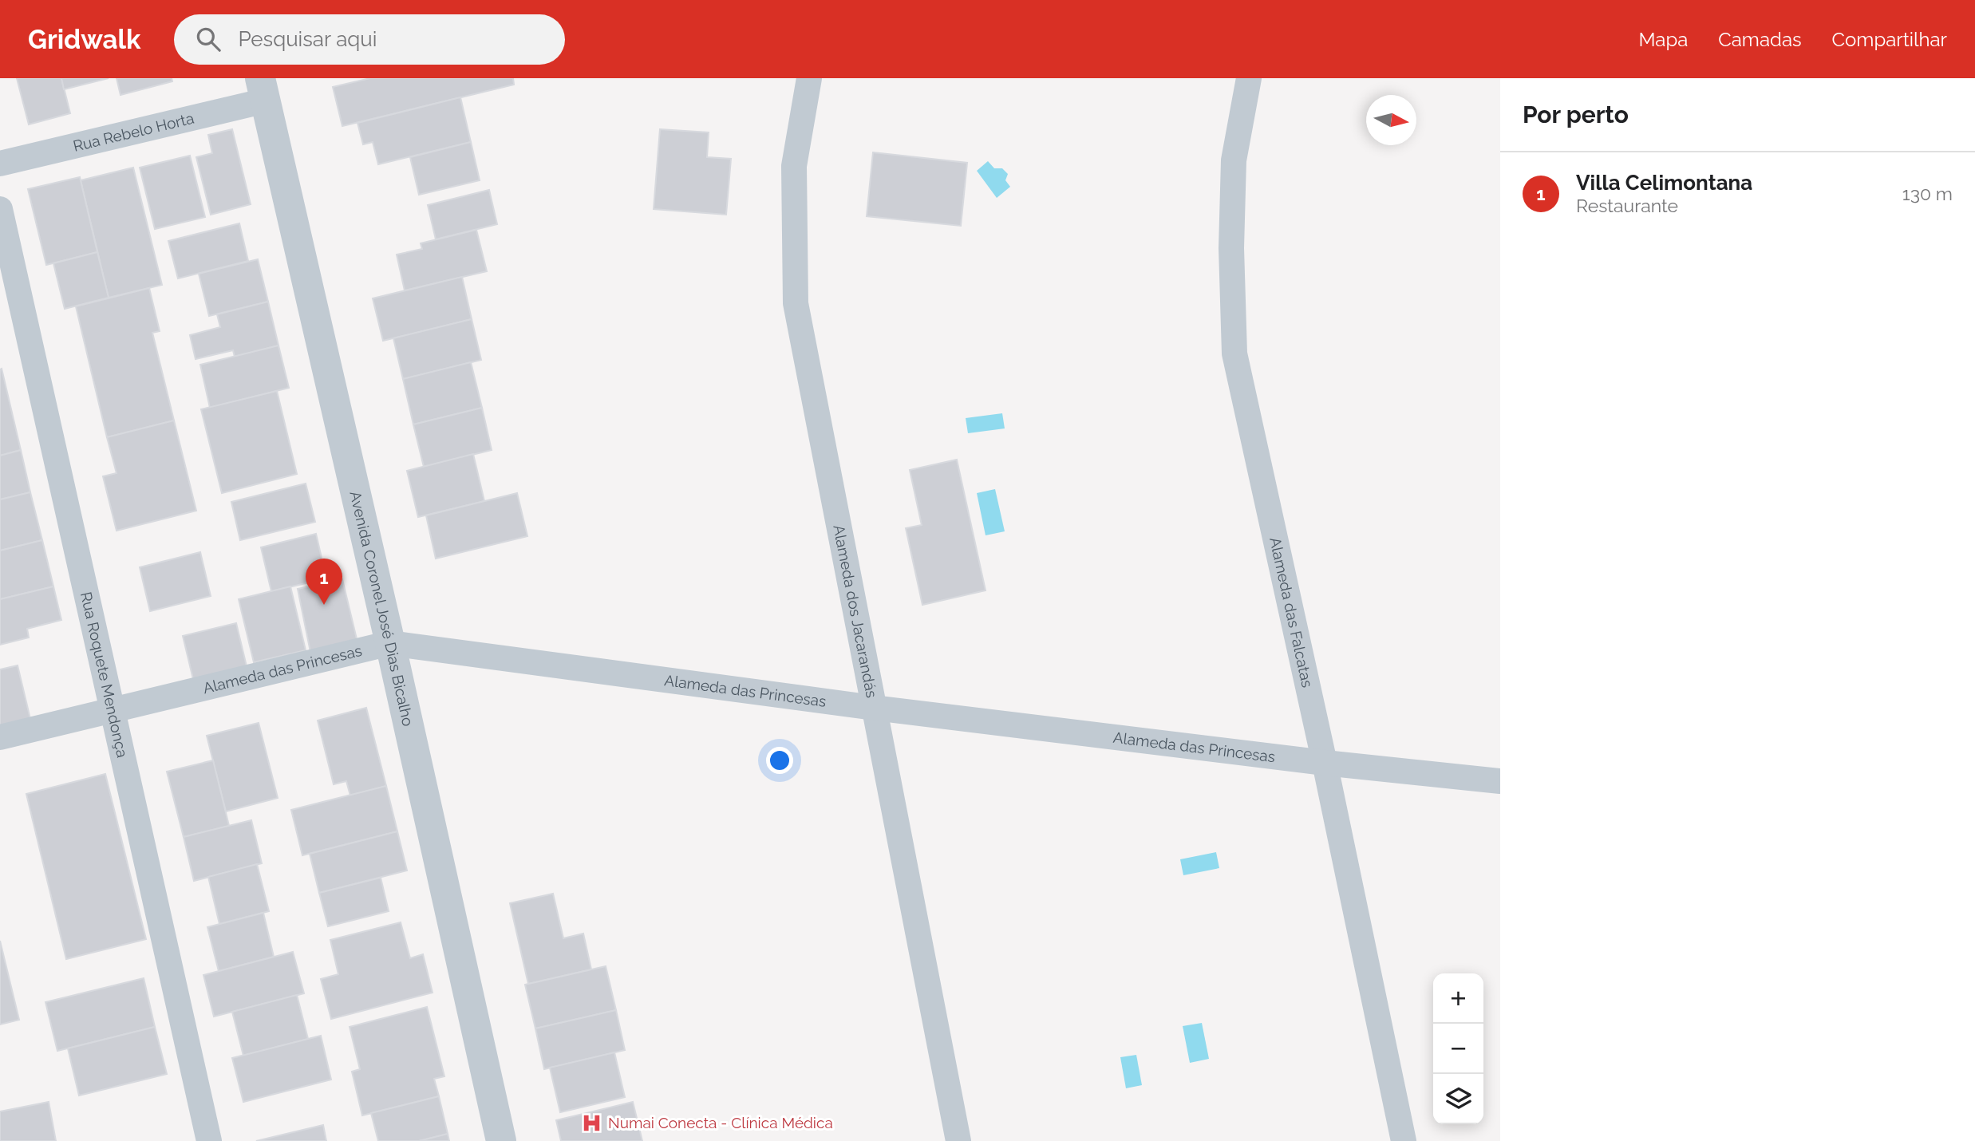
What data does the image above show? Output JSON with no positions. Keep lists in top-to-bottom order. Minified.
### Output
{"streets":{"street":["Rua Rebelo Horta","Avenida Coronel José Dias Bicalho","Alameda dos Jacarandás","Alameda das Falcatas","Alameda das Princesas","Rua Roquete Mendonça"]},"crossings":[["Rua Rebelo Horta","Avenida Coronel José Dias Bicalho"],["Avenida Coronel José Dias Bicalho","Alameda das Princesas"],["Alameda dos Jacarandás","Alameda das Princesas"],["Alameda das Falcatas","Alameda das Princesas"],["Alameda das Princesas","Rua Roquete Mendonça"]],"places":{"hospital":["Numai Conecta - Clínica Médica"]},"north":"right","page":{"header":"Gridwalk","search":"Pesquisar aqui","nav":["Mapa","Camadas","Compartilhar"],"heading":"Por perto","list":[{"mark":"1","name":"Villa Celimontana","note":"Restaurante","value":"130 m"}],"pins":"1","map_buttons":["+","−"]}}
